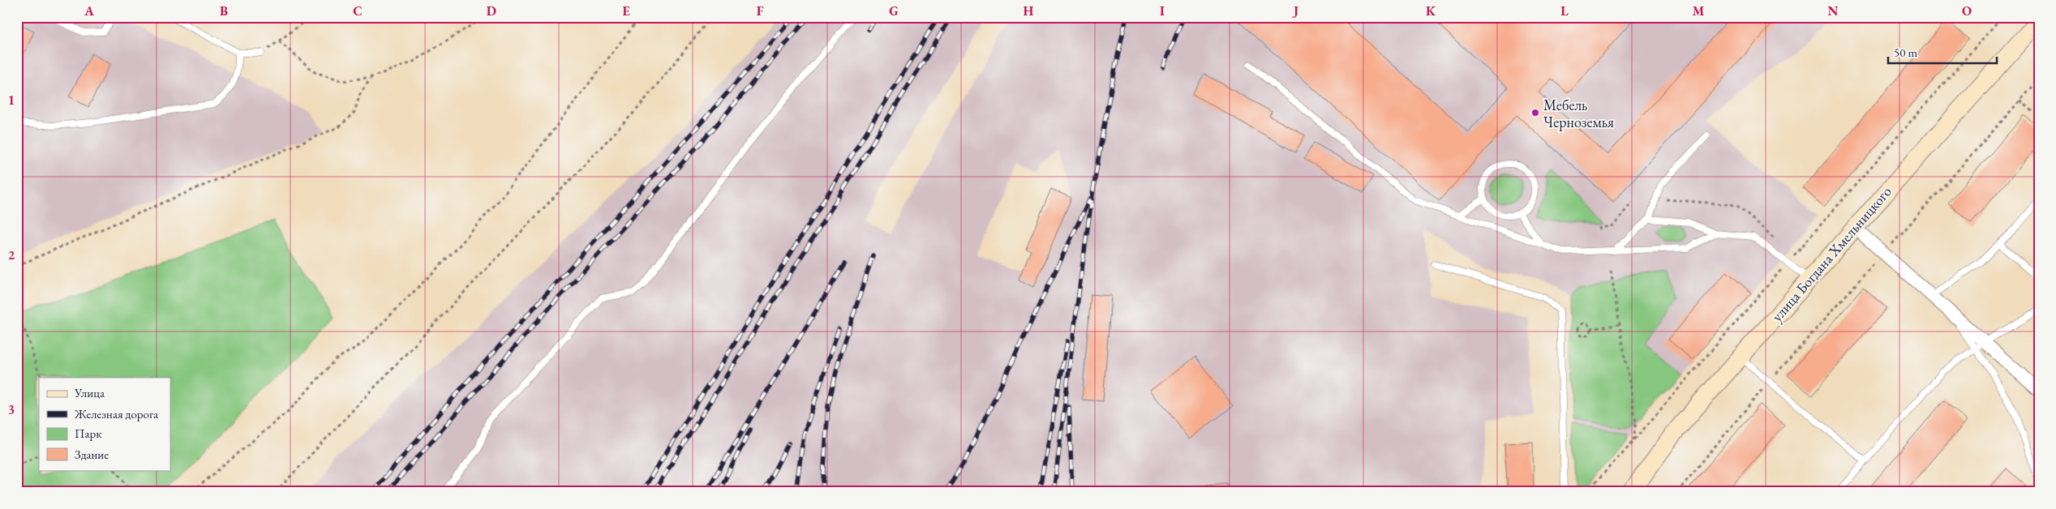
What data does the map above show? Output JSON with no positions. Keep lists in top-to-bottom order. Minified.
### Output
{"streets":{"main road":["улица Богдана Хмельницкого"]},"places":["Мебель Черноземья"],"legend":["Улица","Железная дорога","Парк","Здание"],"scale_bar":"50 m","grid":{"columns":["A","B","C","D","E","F","G","H","I","J","K","L","M","N","O"],"rows":["1","2","3"]}}
